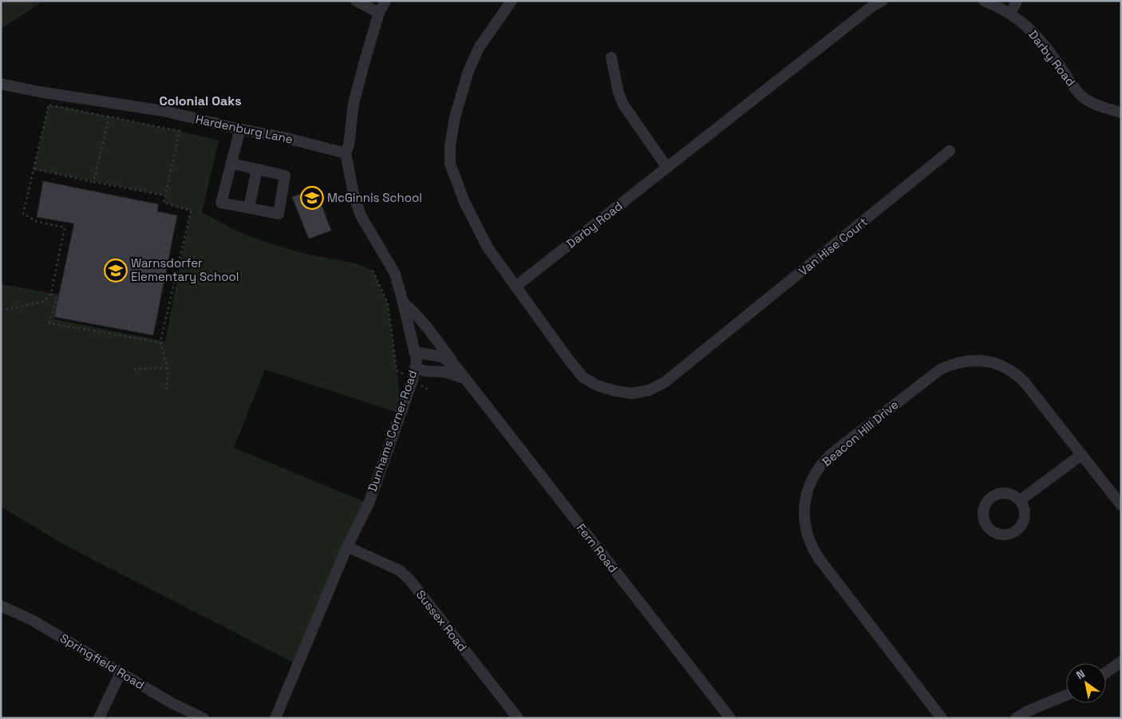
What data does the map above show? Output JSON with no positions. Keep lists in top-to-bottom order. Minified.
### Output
{"streets":{"street":["Darby Road","Hardenburg Lane","Van Hise Court","Dunhams Corner Road","Beacon Hill Drive","Fern Road","Sussex Road","Springfield Road"]},"crossings":[["Darby Road","Van Hise Court"],["Hardenburg Lane","Dunhams Corner Road"],["Dunhams Corner Road","Fern Road"],["Dunhams Corner Road","Sussex Road"]],"districts":["Colonial Oaks"],"places":{"school or university":["McGinnis School","Warnsdorfer Elementary School"]},"north":"top left"}
